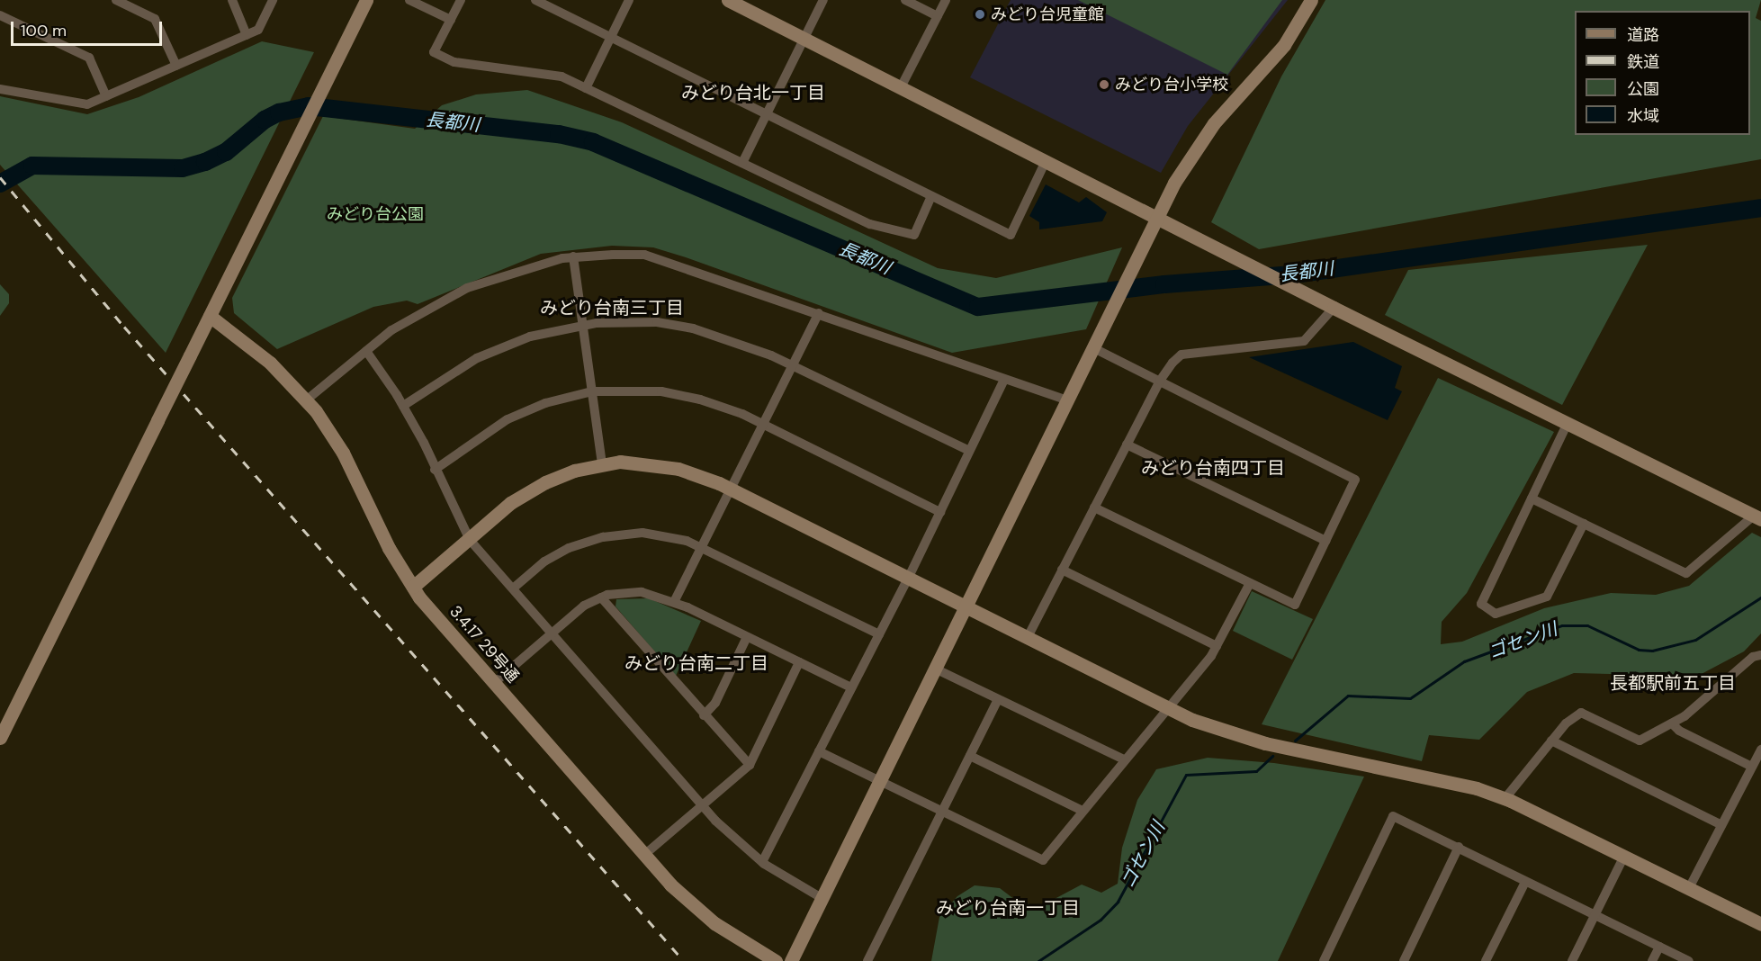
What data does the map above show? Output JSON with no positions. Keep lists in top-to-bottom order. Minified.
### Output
{"streets":{"street":["3.4.17 29号通"]},"districts":["みどり台北一丁目","みどり台南三丁目","みどり台南四丁目","みどり台南二丁目","長都駅前五丁目","みどり台南一丁目"],"water":["長都川","ゴセン川"],"parks":["みどり台公園"],"places":["みどり台児童館","みどり台小学校"],"legend":["道路","鉄道","公園","水域"],"scale_bar":"100 m"}
